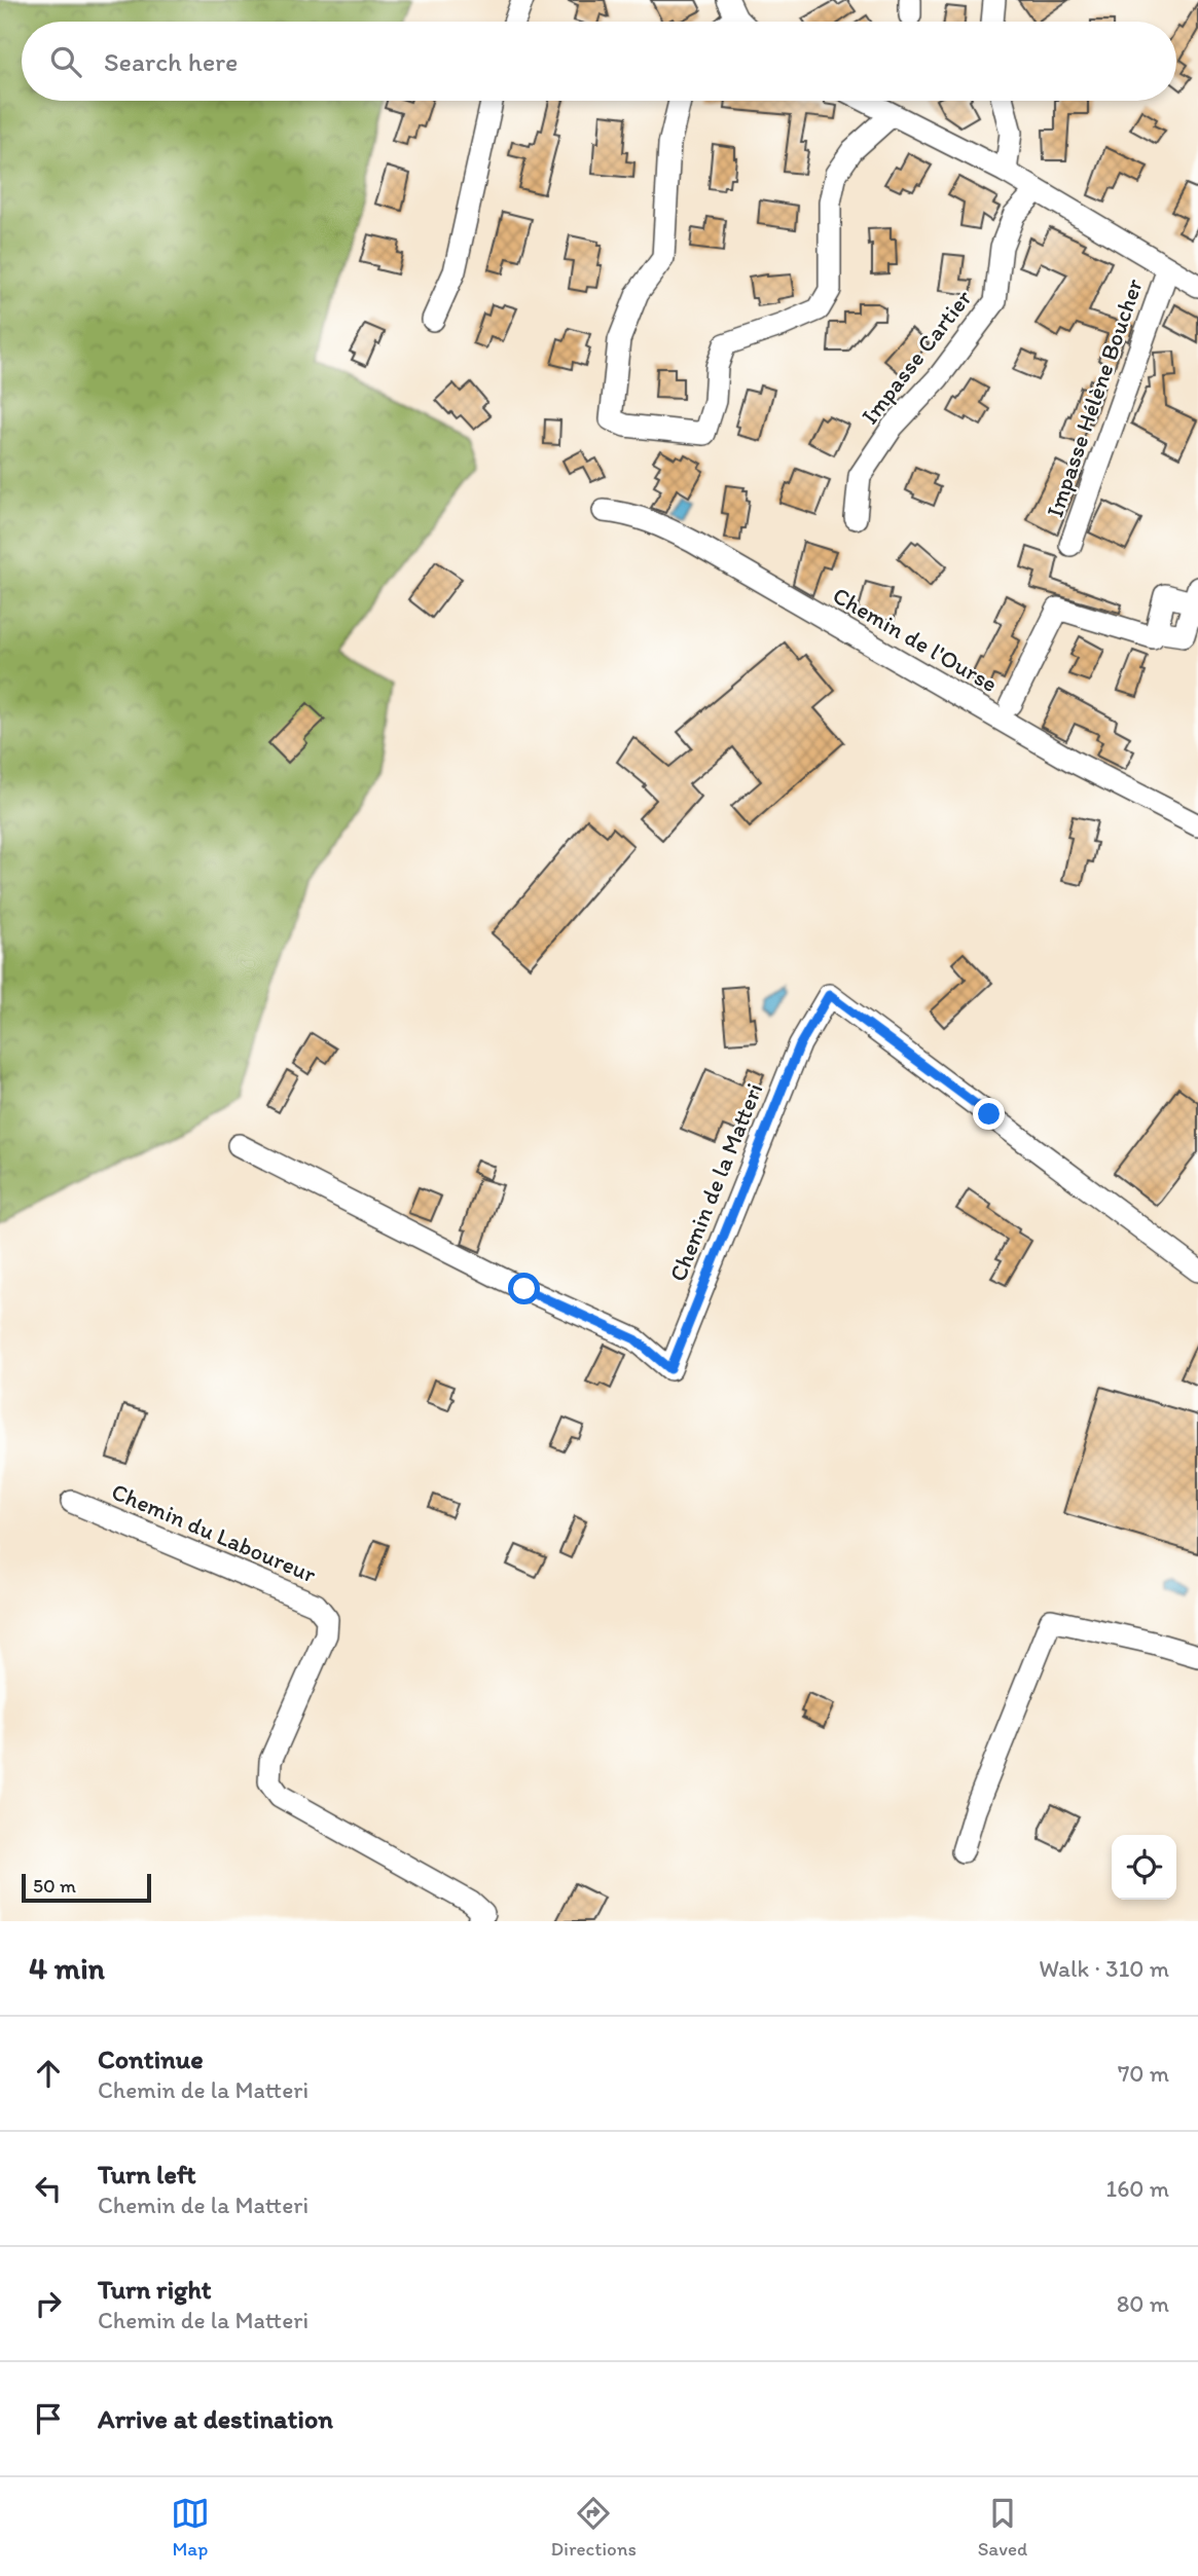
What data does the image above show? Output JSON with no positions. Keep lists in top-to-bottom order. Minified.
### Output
{"streets":{"street":["Impasse Cartier","Impasse Hélène Boucher","Chemin de l'Ourse","Chemin de la Matteri","Chemin du Laboureur"]},"scale_bar":"50 m","page":{"search":"Search here","scale":"50 m","heading":["4 min","Walk · 310 m"],"list":[["Continue","Chemin de la Matteri","70 m"],["Turn left","Chemin de la Matteri","160 m"],["Turn right","Chemin de la Matteri","80 m"],"Arrive at destination"],"nav":["Map","Directions","Saved"]}}
